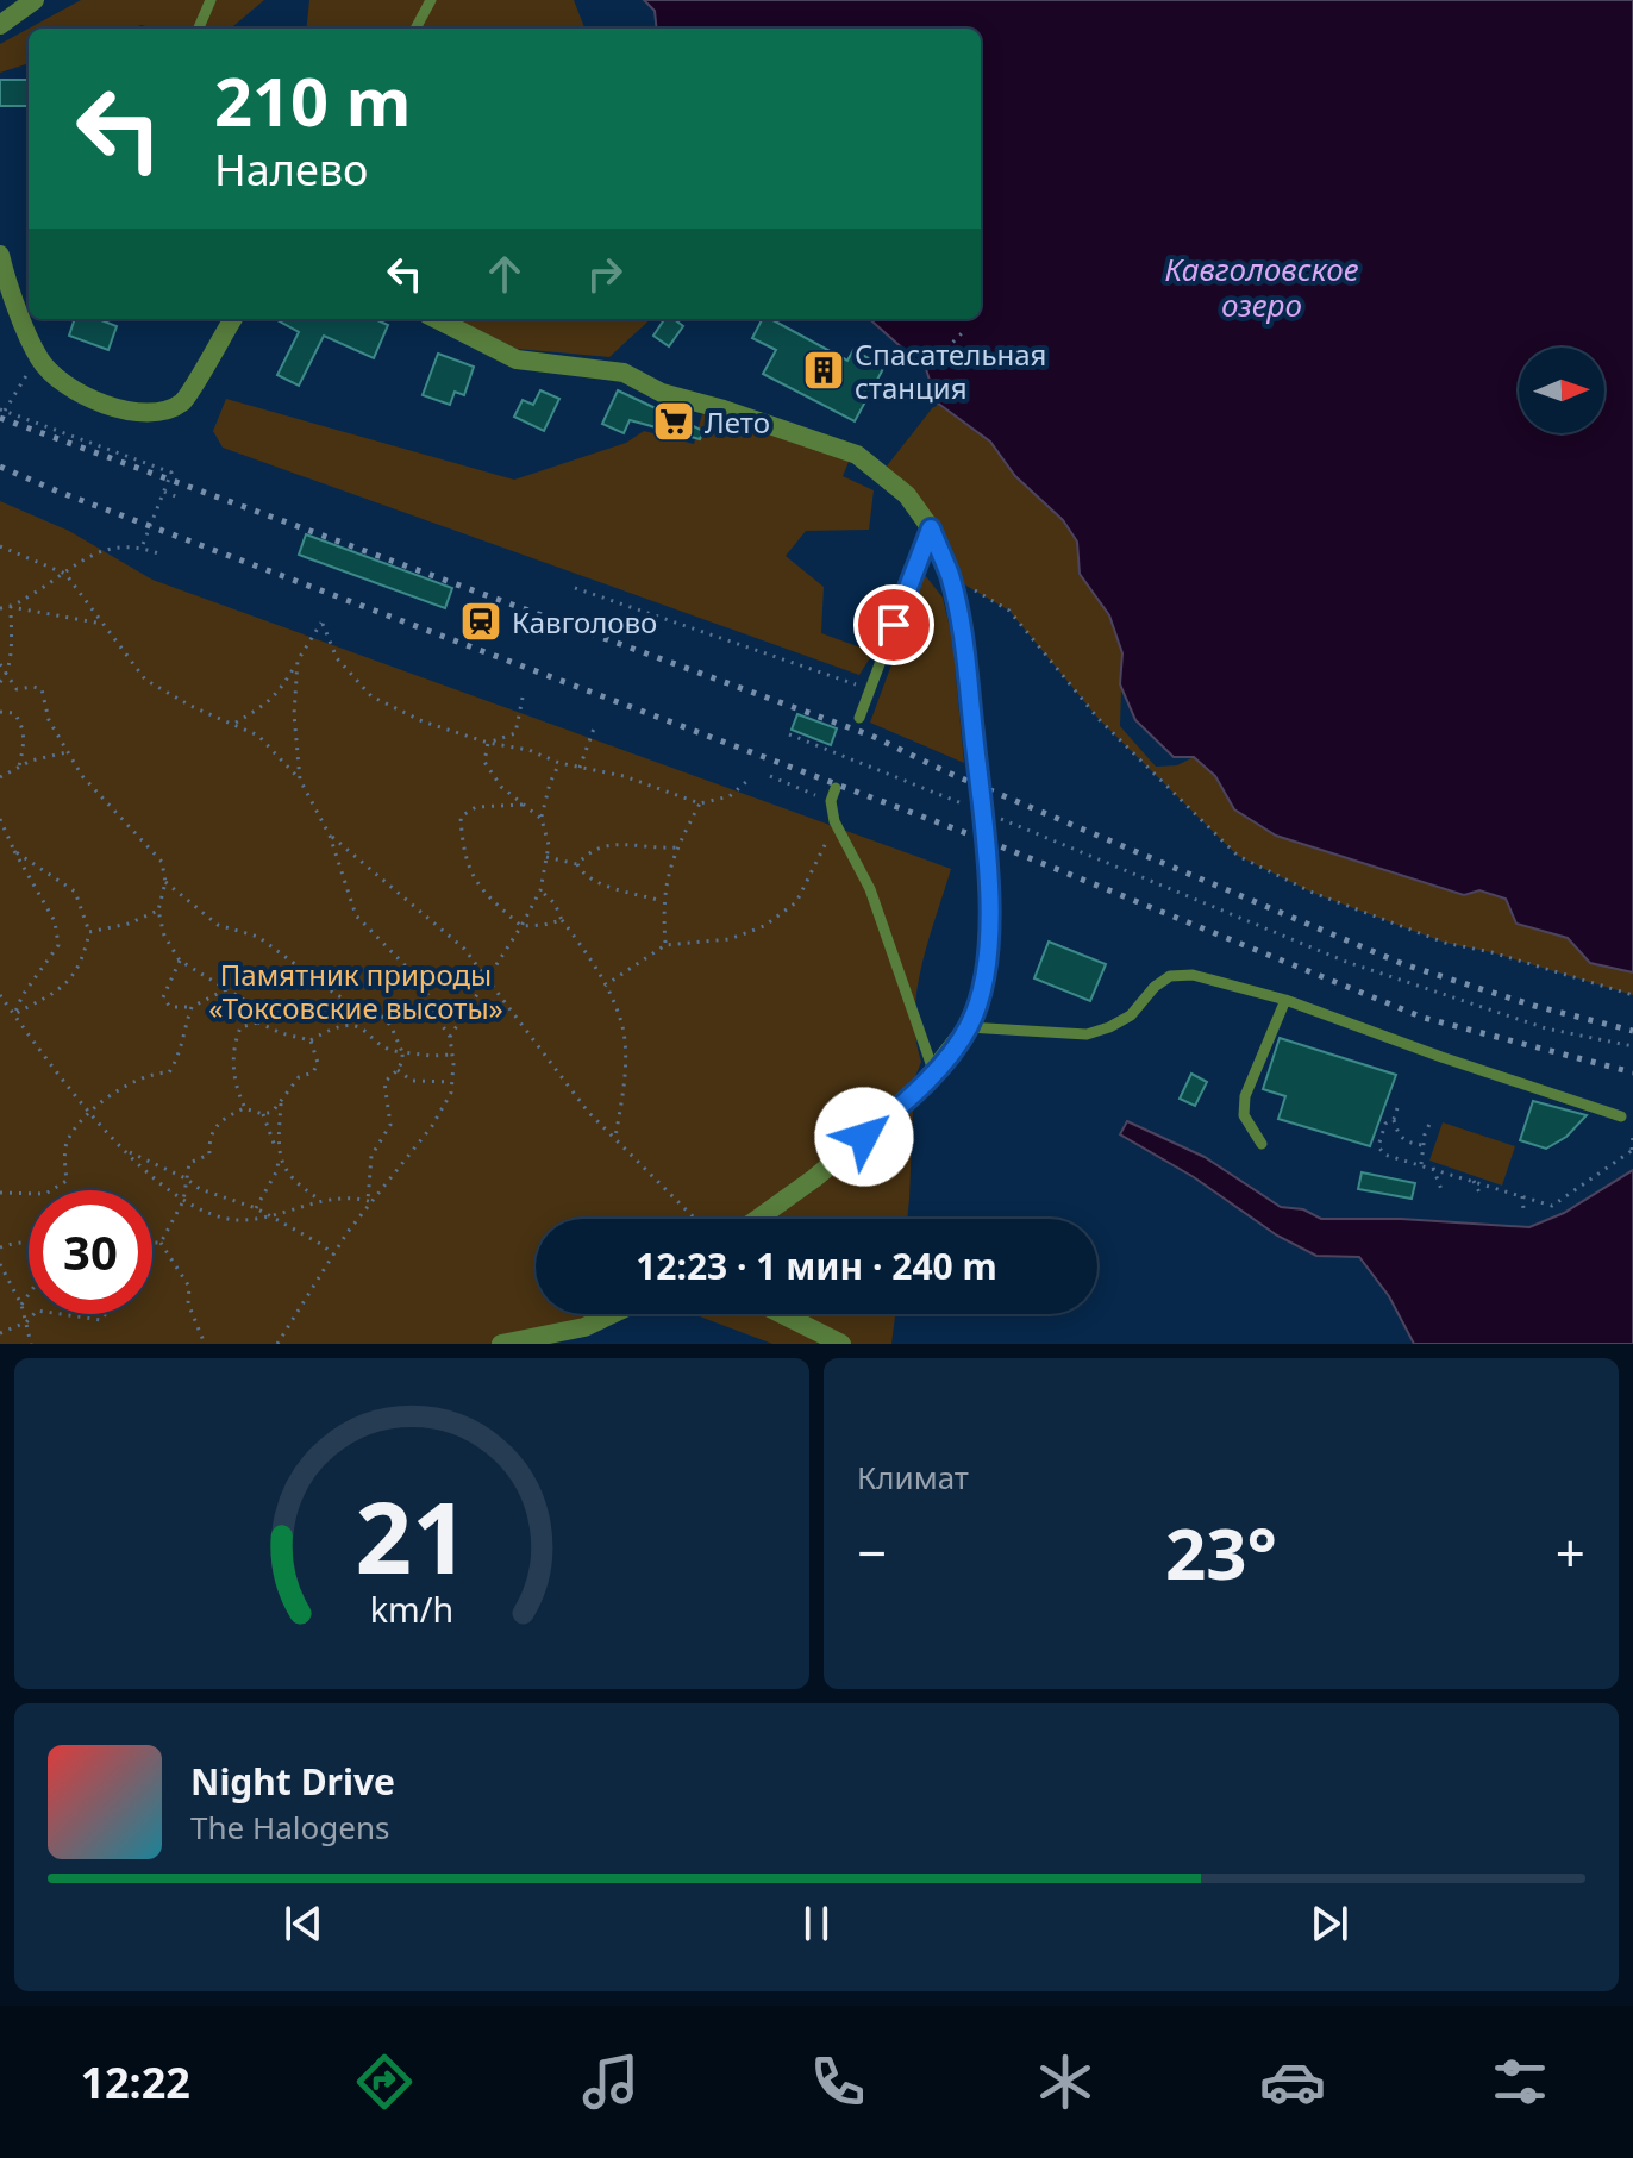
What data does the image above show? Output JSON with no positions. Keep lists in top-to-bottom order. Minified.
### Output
{"water":["Кавголовское озеро"],"parks":["Памятник природы «Токсовские высоты»"],"places":{"building":["Спасательная станция"],"supermarket":["Лето"],"station":["Кавголово"]},"north":"right","page":{"turn":["210 m","Налево"],"limit":"30","trip":"12:23 · 1 мин · 240 m","tile":"Климат","heat":["−","23°","+"],"song":["Night Drive","The Halogens"],"tabs":"12:22","gauge":["21","km/h"]}}
